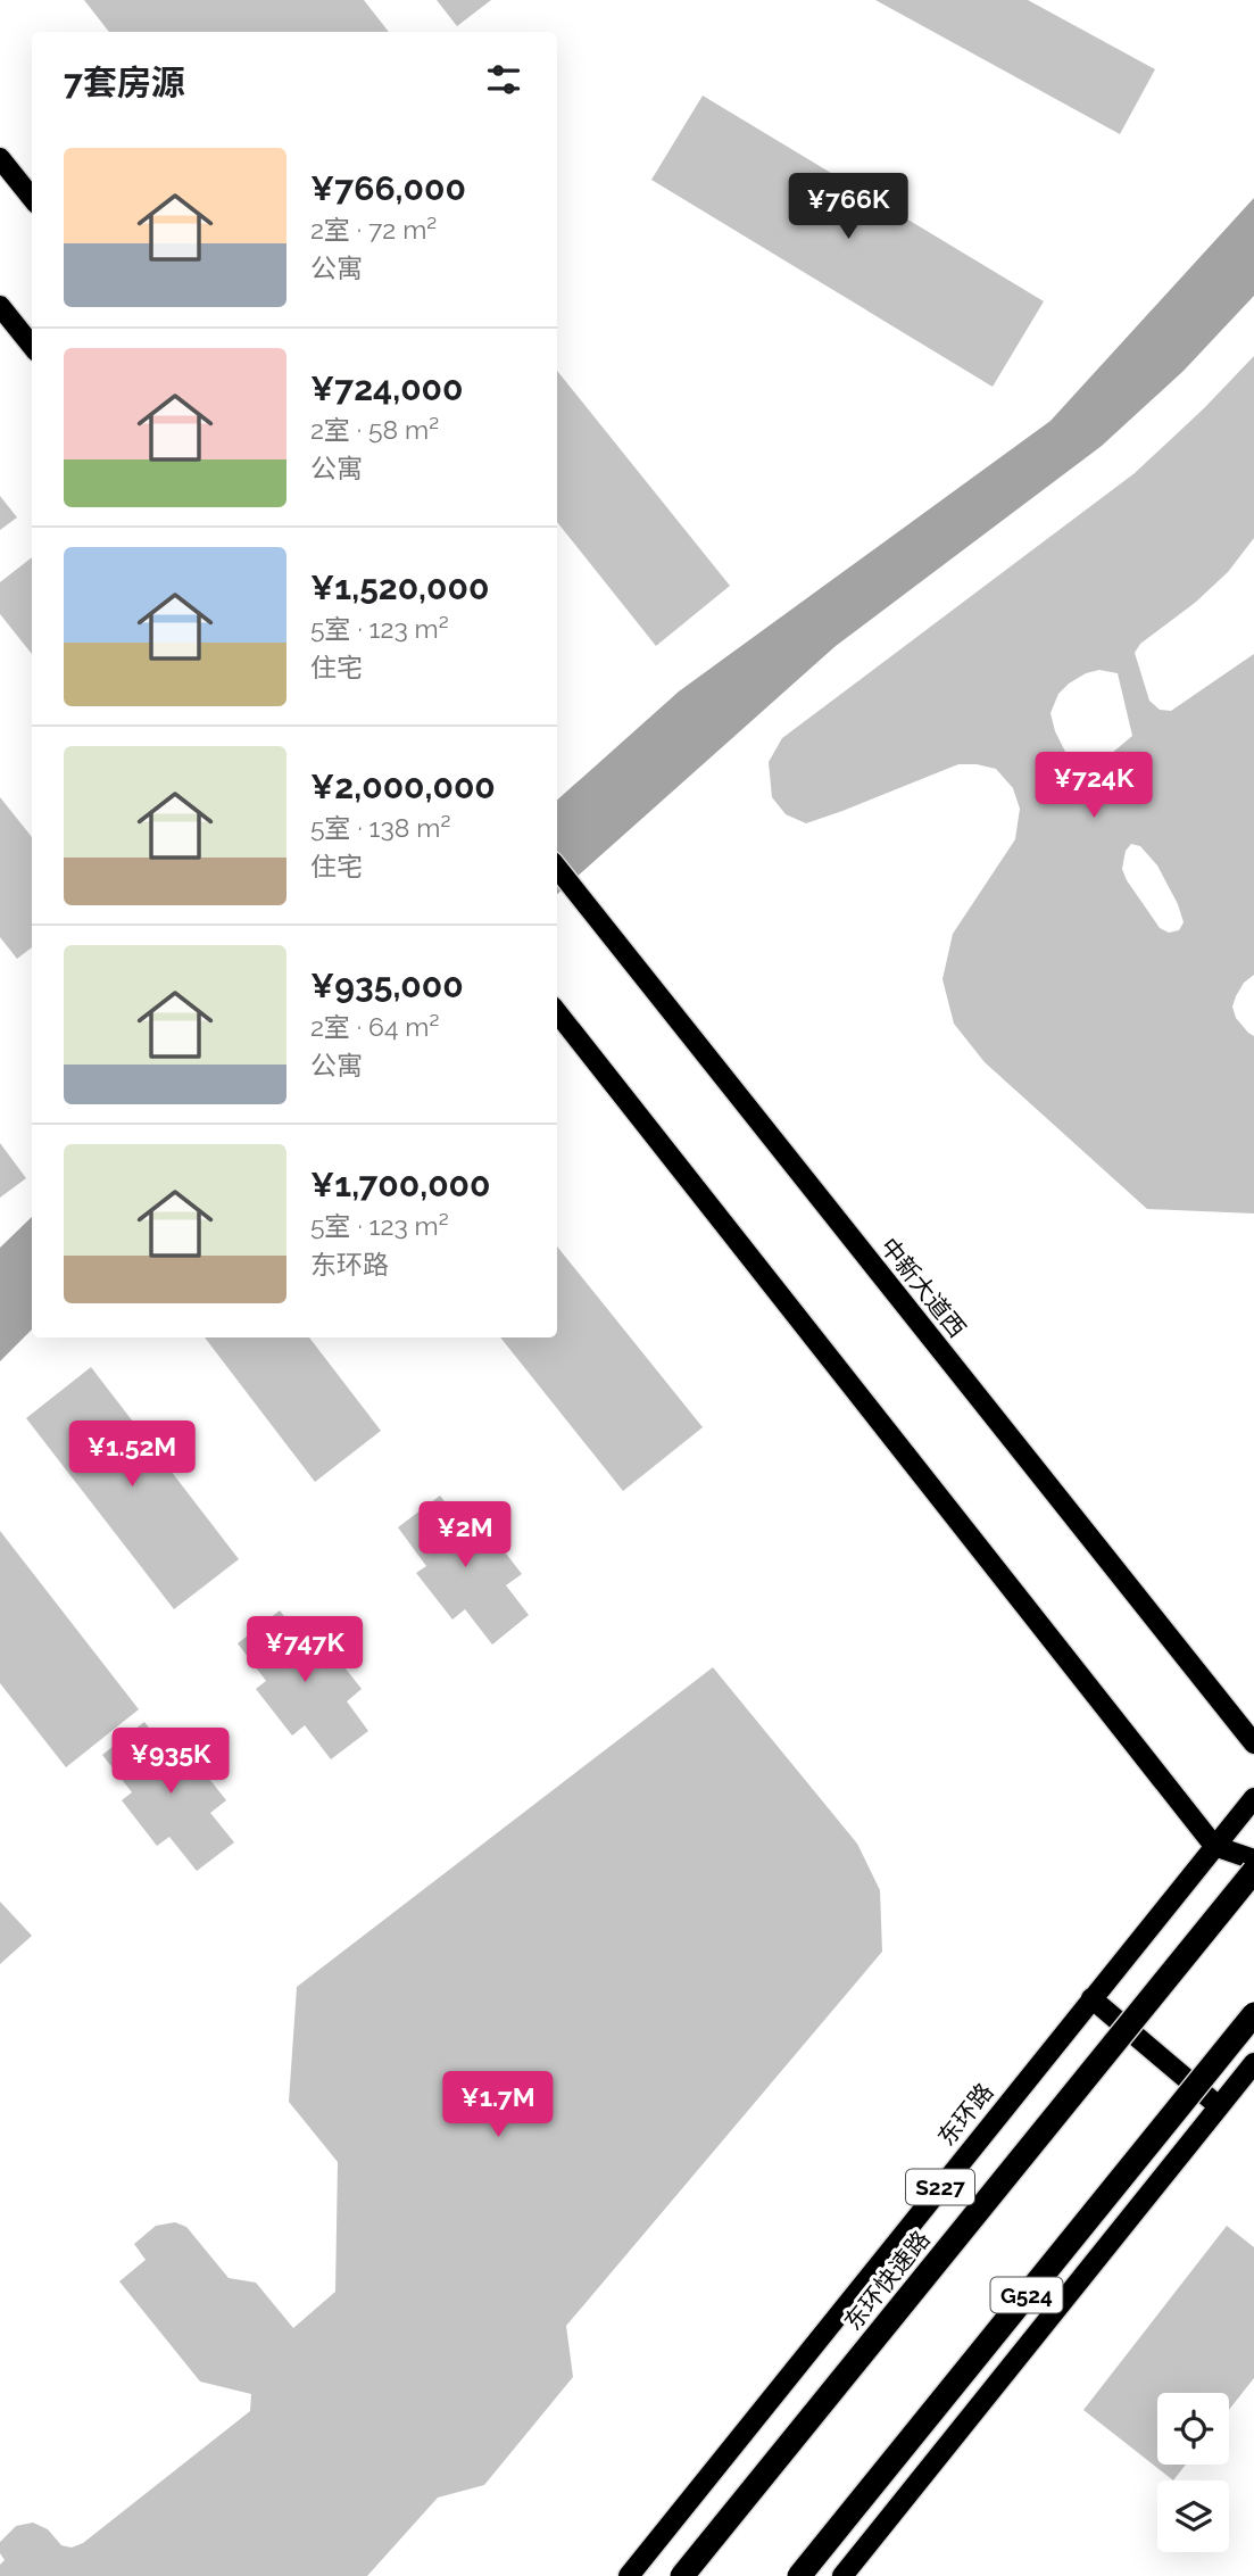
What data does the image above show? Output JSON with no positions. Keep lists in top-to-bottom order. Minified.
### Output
{"streets":{"highway":["东环快速路","G524"],"main road":["中新大道西","东环路","S227"]},"page":{"heading":"7套房源","list":[{"name":"¥766,000","note":"2室 · 72 m² · 公寓"},{"name":"¥724,000","note":"2室 · 58 m² · 公寓"},{"name":"¥1,520,000","note":"5室 · 123 m² · 住宅"},{"name":"¥2,000,000","note":"5室 · 138 m² · 住宅"},{"name":"¥935,000","note":"2室 · 64 m² · 公寓"},{"name":"¥1,700,000","note":"5室 · 123 m² · 东环路"}],"price":["¥766K","¥724K","¥1.52M","¥2M","¥747K","¥935K","¥1.7M"]}}
